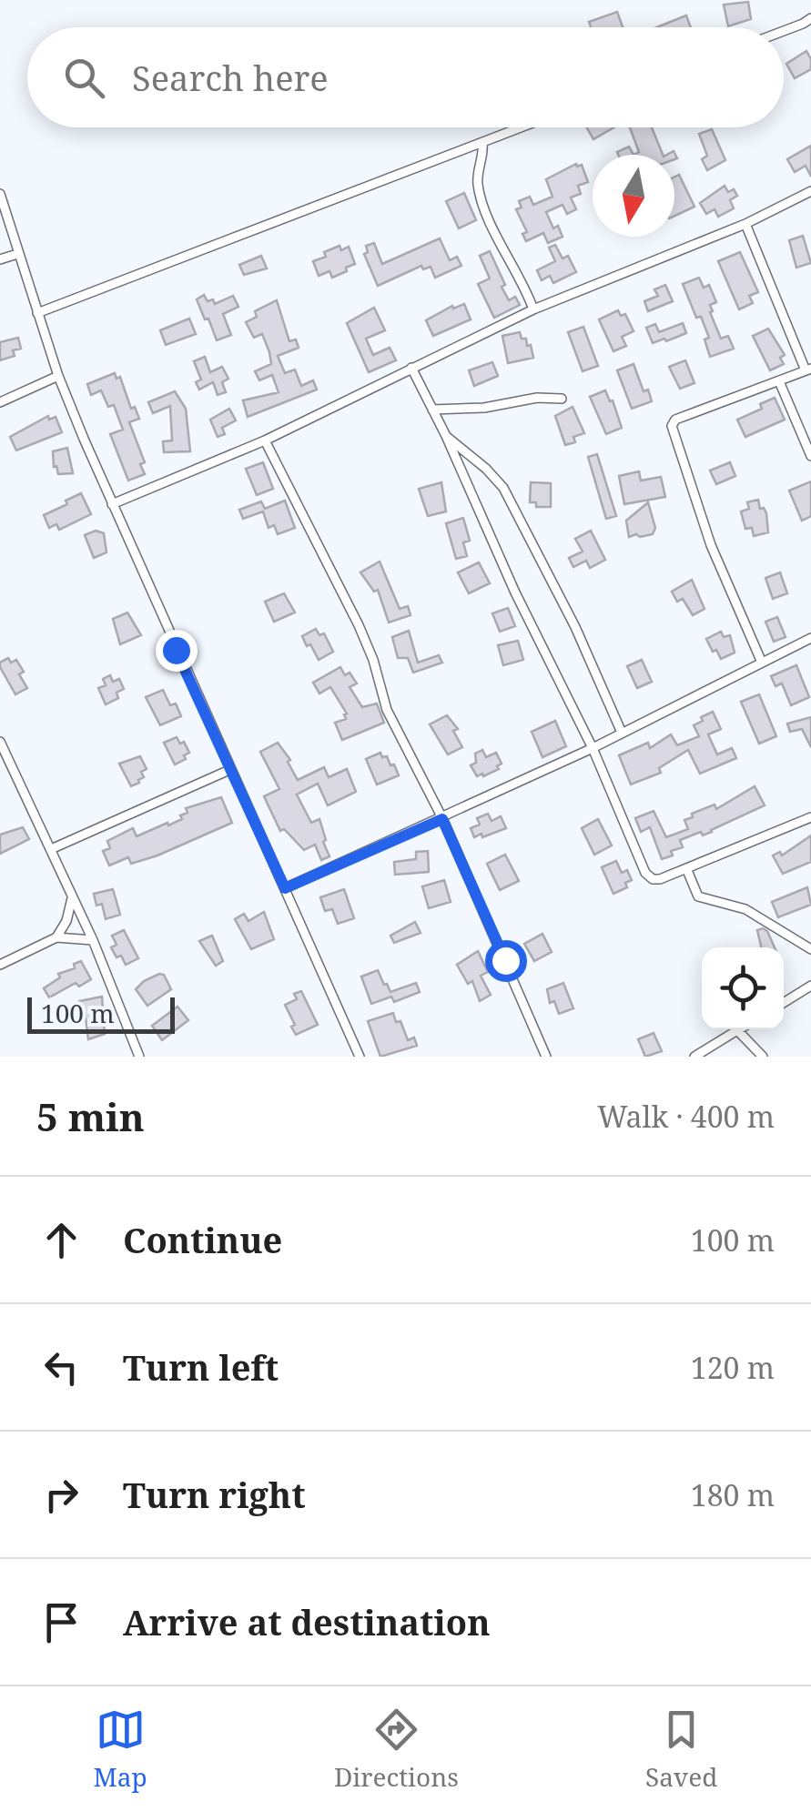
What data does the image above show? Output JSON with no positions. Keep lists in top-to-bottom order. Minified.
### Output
{"scale_bar":"100 m","north":"bottom","page":{"search":"Search here","scale":"100 m","heading":["5 min","Walk · 400 m"],"list":[["Continue","100 m"],["Turn left","120 m"],["Turn right","180 m"],"Arrive at destination"],"nav":["Map","Directions","Saved"]}}
